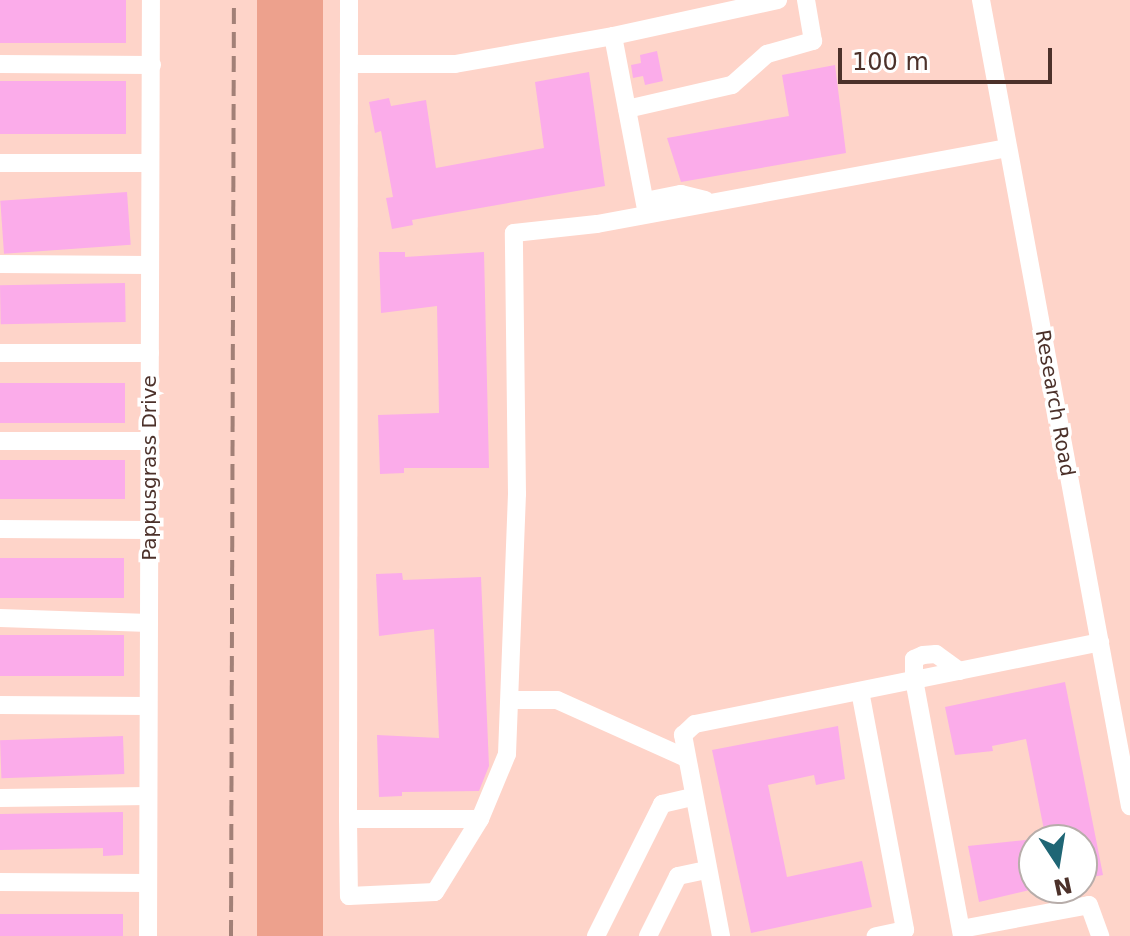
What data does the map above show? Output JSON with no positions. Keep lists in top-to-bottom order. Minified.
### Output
{"streets":{"street":["Research Road","Pappusgrass Drive"]},"scale_bar":"100 m","north":"bottom"}
